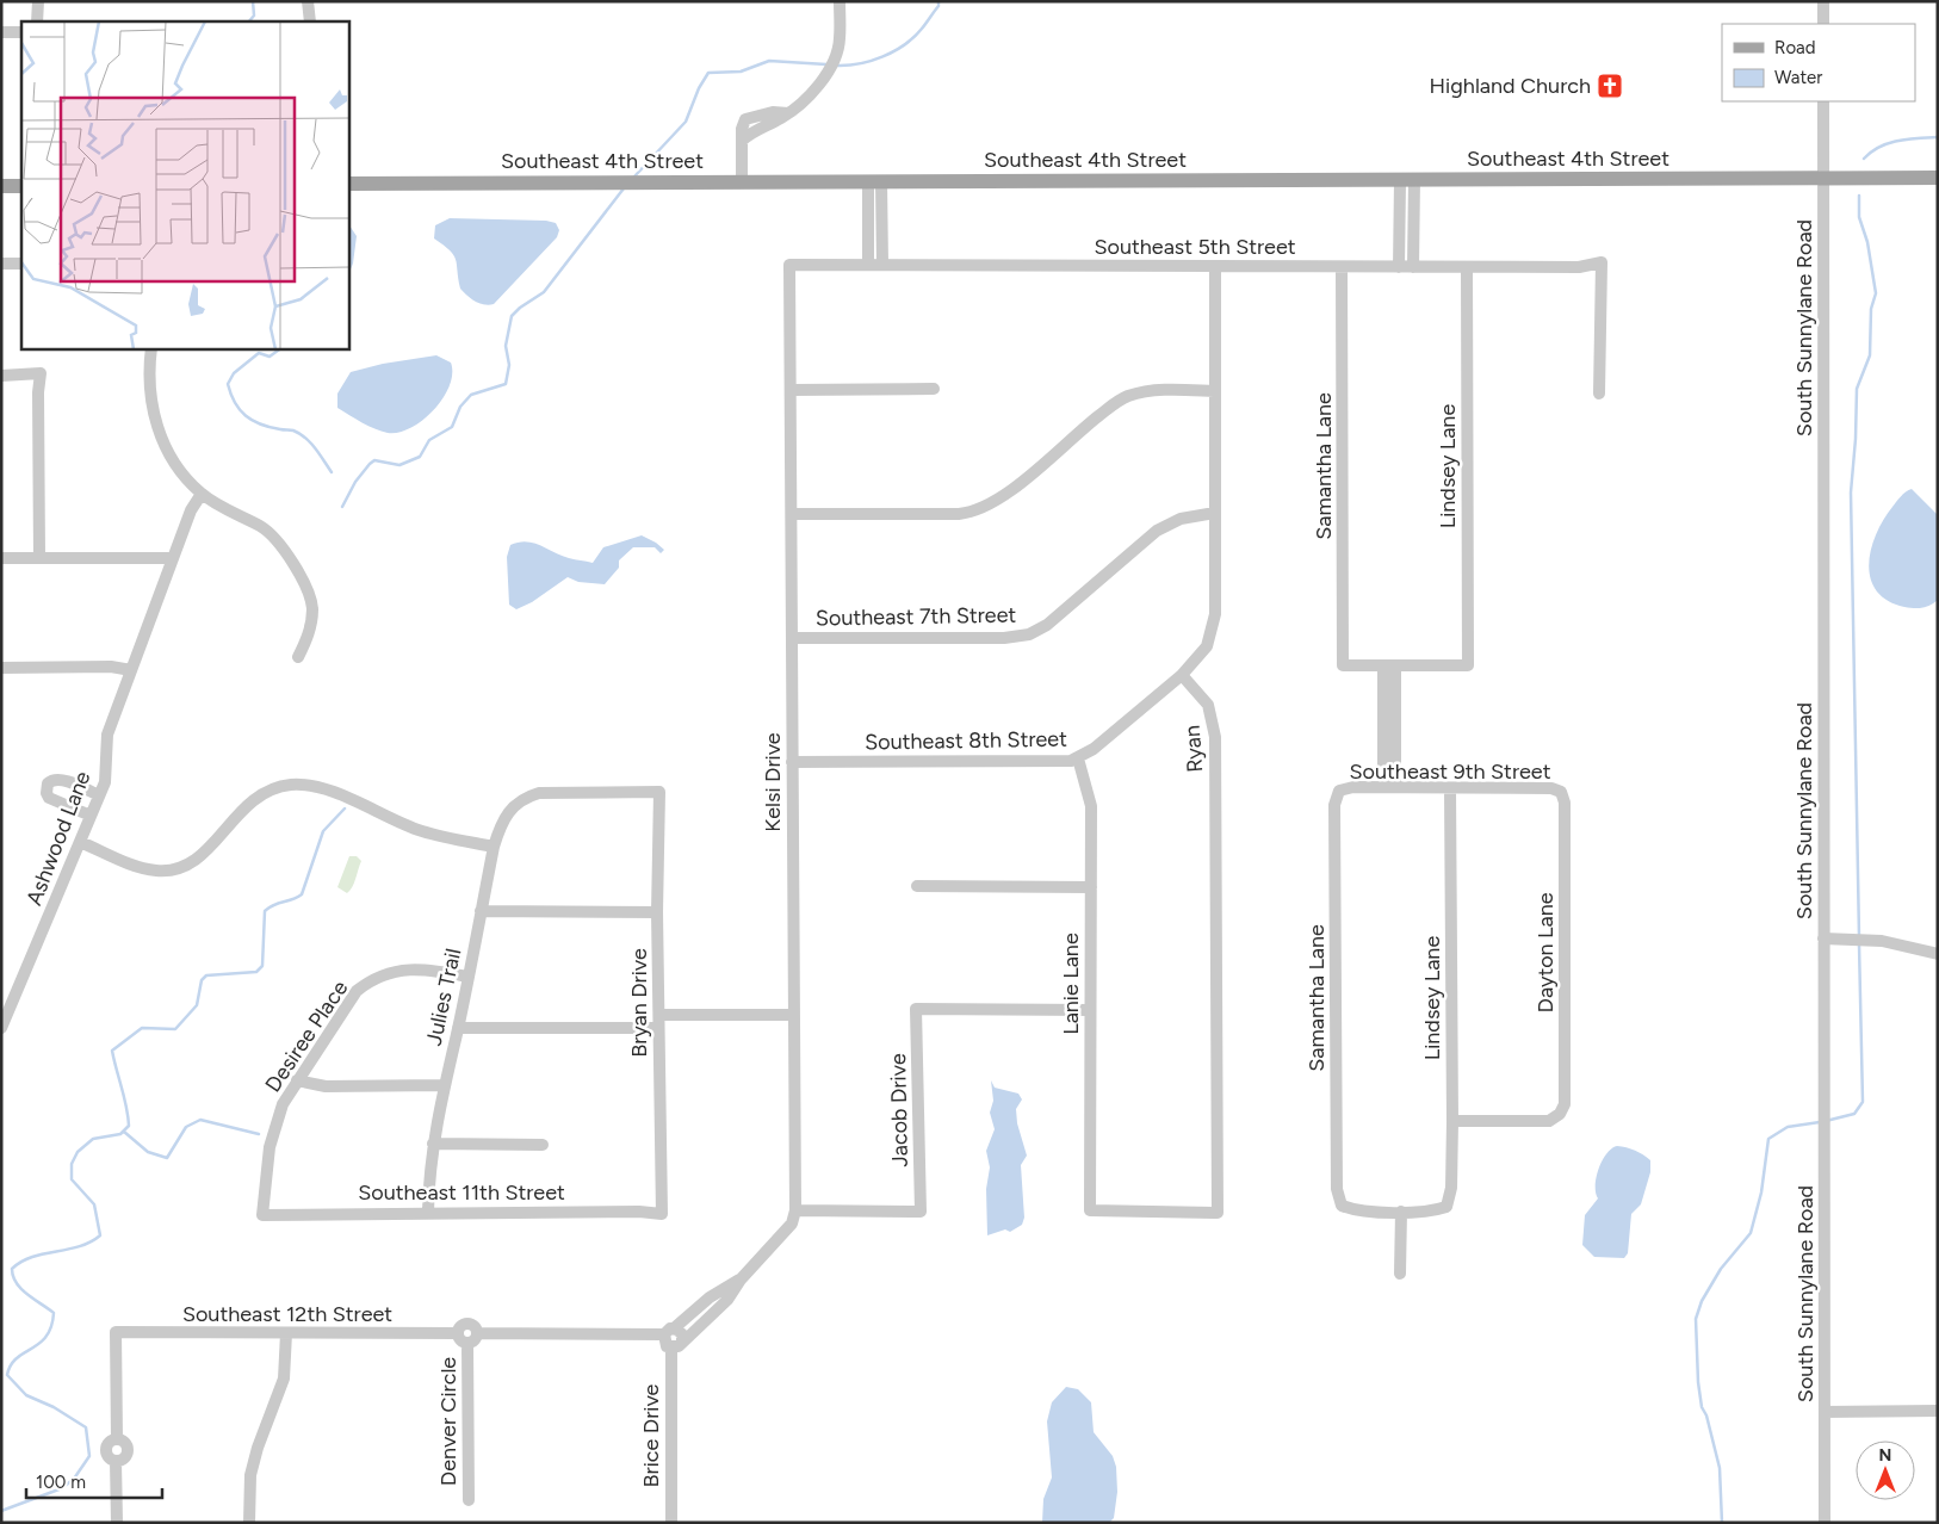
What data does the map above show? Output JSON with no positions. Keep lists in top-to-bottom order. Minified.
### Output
{"streets":{"main road":["Southeast 4th Street"],"street":["Southeast 5th Street","South Sunnylane Road","Samantha Lane","Lindsey Lane","Southeast 7th Street","Southeast 8th Street","Ryan","Southeast 9th Street","Kelsi Drive","Ashwood Lane","Dayton Lane","Lanie Lane","Julies Trail","Bryan Drive","Desiree Place","Jacob Drive","Southeast 11th Street","Southeast 12th Street","Denver Circle","Brice Drive"]},"crossings":[["Southeast 4th Street","South Sunnylane Road"],["Southeast 5th Street","Samantha Lane"],["Southeast 5th Street","Lindsey Lane"],["Southeast 5th Street","Kelsi Drive"],["Samantha Lane","Lindsey Lane"],["Samantha Lane","Southeast 9th Street"],["Lindsey Lane","Southeast 9th Street"],["Lindsey Lane","Dayton Lane"],["Southeast 7th Street","Kelsi Drive"],["Southeast 8th Street","Ryan"],["Southeast 8th Street","Kelsi Drive"],["Southeast 8th Street","Lanie Lane"],["Ryan","Lanie Lane"],["Southeast 9th Street","Dayton Lane"],["Kelsi Drive","Jacob Drive"],["Lanie Lane","Jacob Drive"],["Julies Trail","Bryan Drive"],["Julies Trail","Desiree Place"],["Julies Trail","Southeast 11th Street"],["Bryan Drive","Southeast 11th Street"],["Desiree Place","Southeast 11th Street"],["Southeast 12th Street","Denver Circle"]],"places":{"church":["Highland Church"]},"legend":["Road","Water"],"scale_bar":"100 m","north":"top"}
